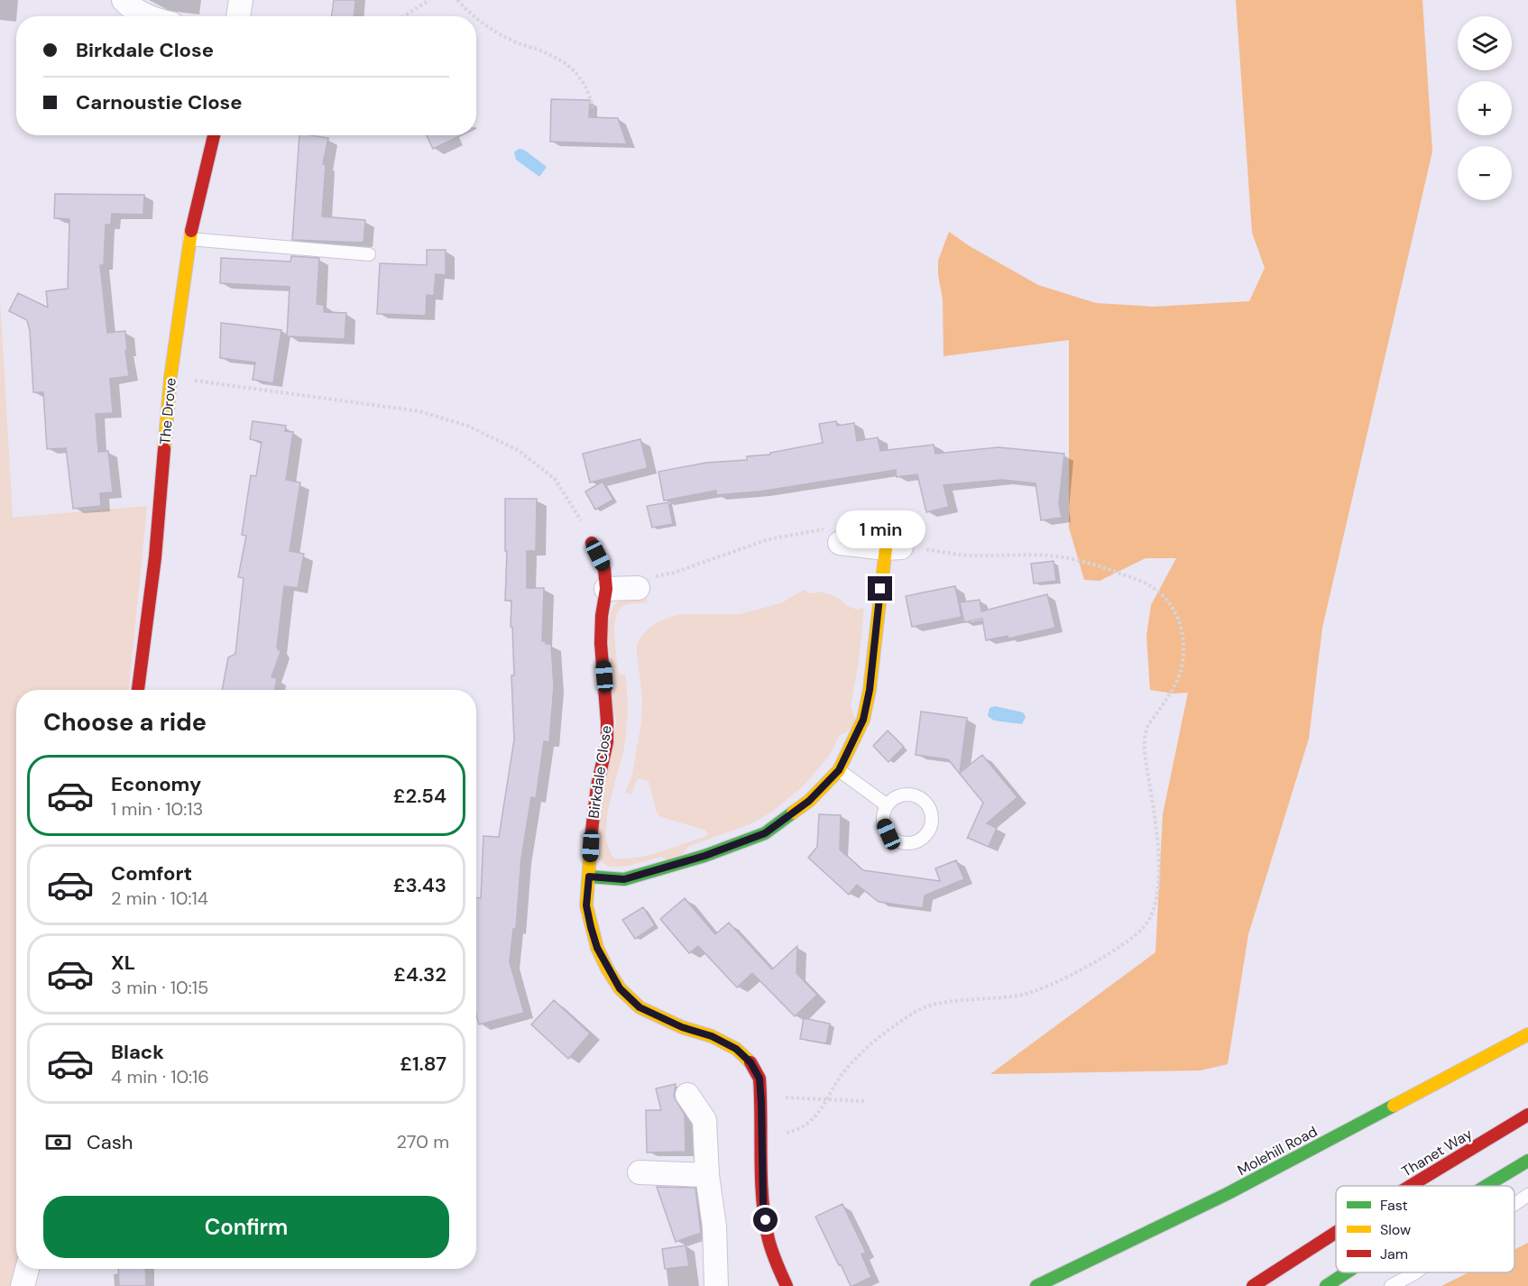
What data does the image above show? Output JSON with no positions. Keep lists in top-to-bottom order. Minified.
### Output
{"streets":{"main road":["The Drove","Birkdale Close","Molehill Road","Thanet Way"]},"legend":["Fast","Slow","Jam"],"page":{"map_buttons":["+","−"],"banner":["Birkdale Close","Carnoustie Close"],"bubble":"1 min","heading":"Choose a ride","list":[{"name":"Economy","note":"1 min · 10:13","value":"£2.54"},{"name":"Comfort","note":"2 min · 10:14","value":"£3.43"},{"name":"XL","note":"3 min · 10:15","value":"£4.32"},{"name":"Black","note":"4 min · 10:16","value":"£1.87"}],"pay":["Cash","270 m"],"buttons":"Confirm"}}
